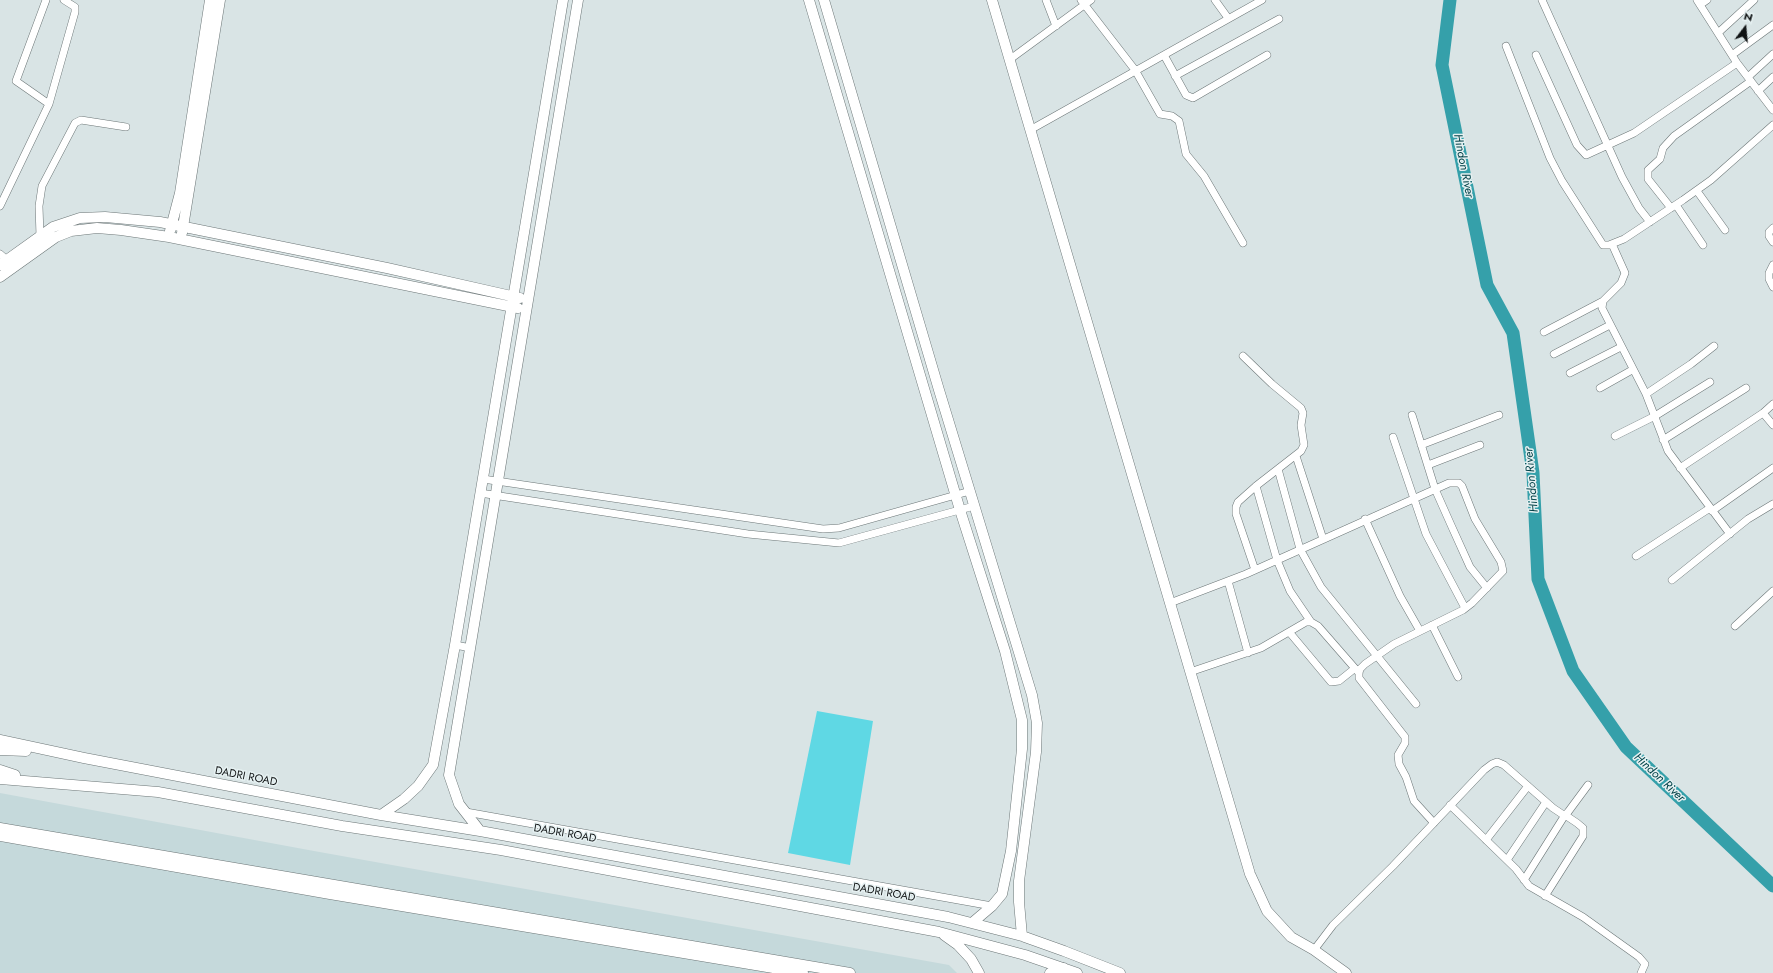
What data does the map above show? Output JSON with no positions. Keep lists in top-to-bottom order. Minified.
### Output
{"streets":{"street":["DADRI ROAD"]},"water":["Hindon River"],"north":"top"}
